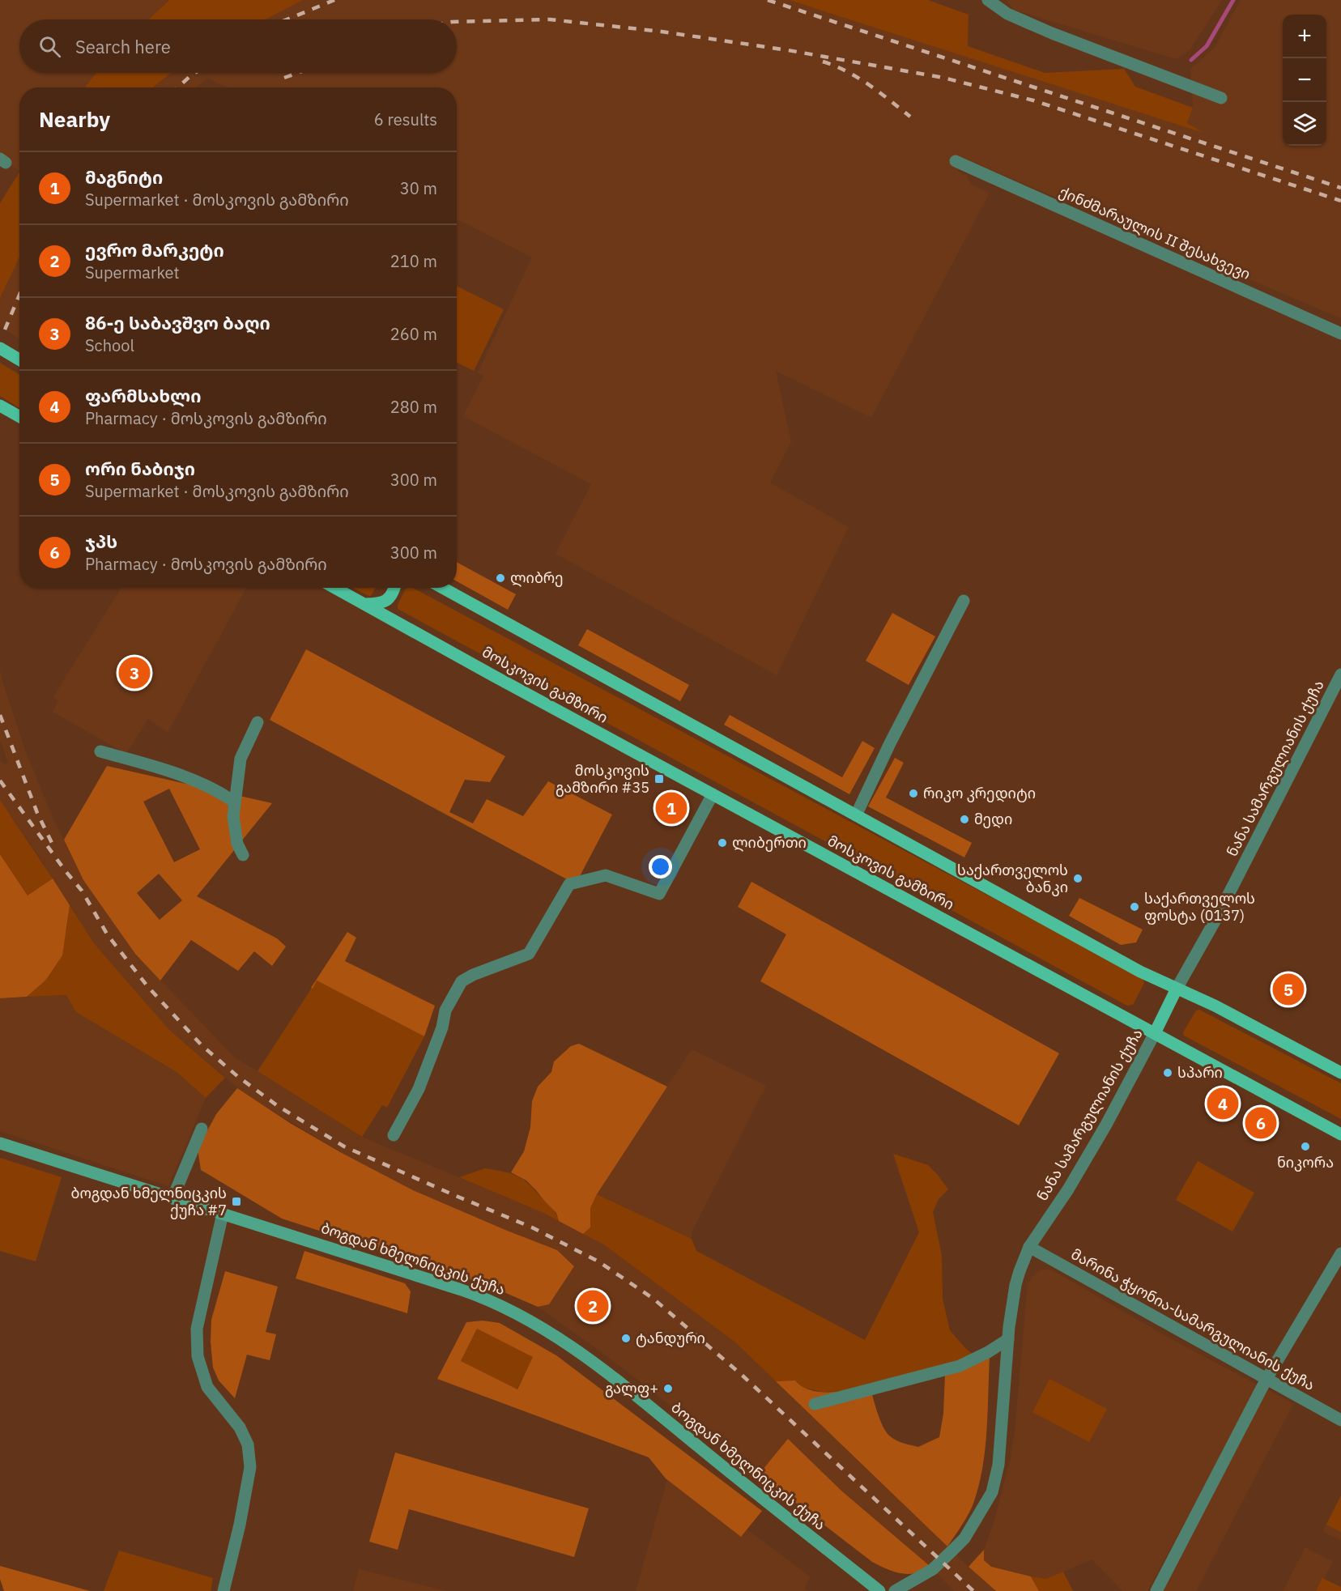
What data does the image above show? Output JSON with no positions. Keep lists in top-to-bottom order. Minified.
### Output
{"streets":{"main road":["მოსკოვის გამზირი","ნანა სამარგულიანის ქუჩა","ბოგდან ხმელნიცკის ქუჩა"],"street":["ქინძმარაულის II შესახვევი","მარინა ჭყონია-სამარგულიანის ქუჩა"]},"crossings":[["მოსკოვის გამზირი","ნანა სამარგულიანის ქუჩა"],["ნანა სამარგულიანის ქუჩა","მარინა ჭყონია-სამარგულიანის ქუჩა"]],"places":{"other":["ლიბრე","რიკო კრედიტი","მედი","ლიბერთი","საქართველოს ბანკი","საქართველოს ფოსტა (0137)","სპარი","ნიკორა","ტანდური","გალფ+"],"transit":["მოსკოვის გამზირი #35","ბოგდან ხმელნიცკის ქუჩა #7"]},"page":{"map_buttons":["+","−"],"search":"Search here","heading":["Nearby","6 results"],"list":[{"mark":"1","name":"მაგნიტი","note":"Supermarket · მოსკოვის გამზირი","value":"30 m"},{"mark":"2","name":"ევრო მარკეტი","note":"Supermarket","value":"210 m"},{"mark":"3","name":"86-ე საბავშვო ბაღი","note":"School","value":"260 m"},{"mark":"4","name":"ფარმსახლი","note":"Pharmacy · მოსკოვის გამზირი","value":"280 m"},{"mark":"5","name":"ორი ნაბიჯი","note":"Supermarket · მოსკოვის გამზირი","value":"300 m"},{"mark":"6","name":"ჯპს","note":"Pharmacy · მოსკოვის გამზირი","value":"300 m"}],"pins":["3","1","5","4","6","2"]}}
